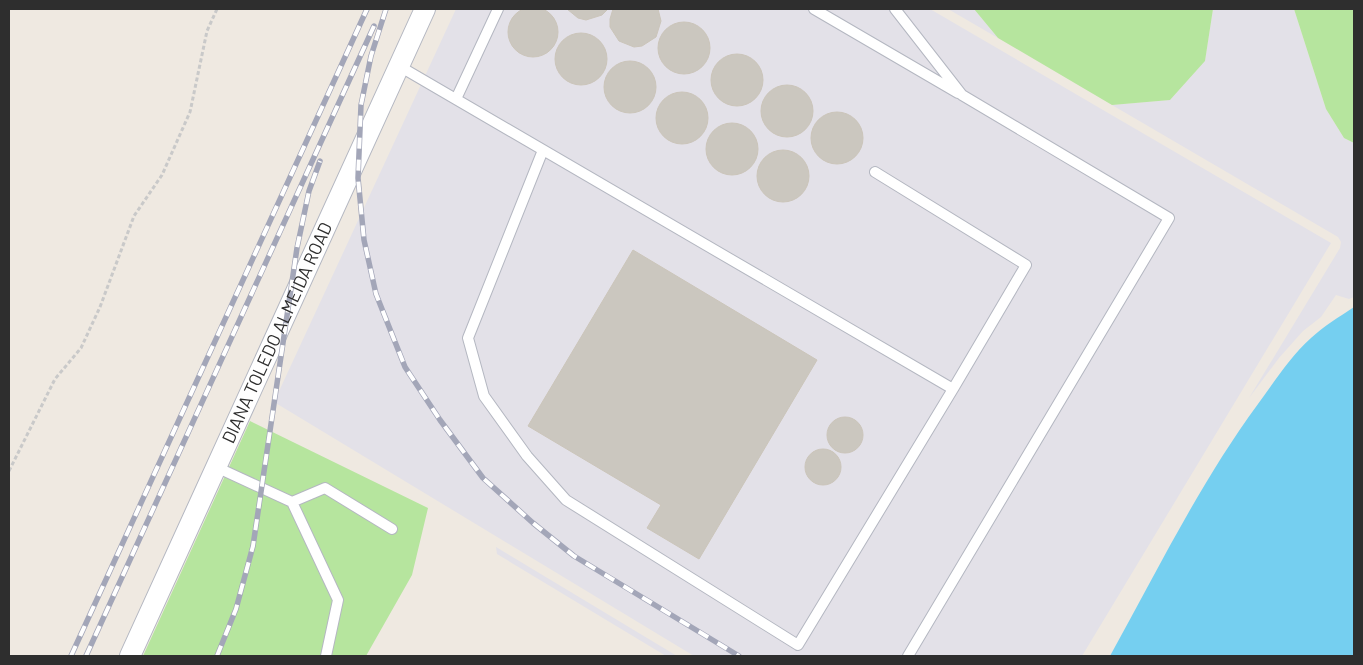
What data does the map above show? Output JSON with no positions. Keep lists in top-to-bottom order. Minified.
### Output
{"streets":{"street":["DIANA TOLEDO ALMEIDA ROAD"]}}
